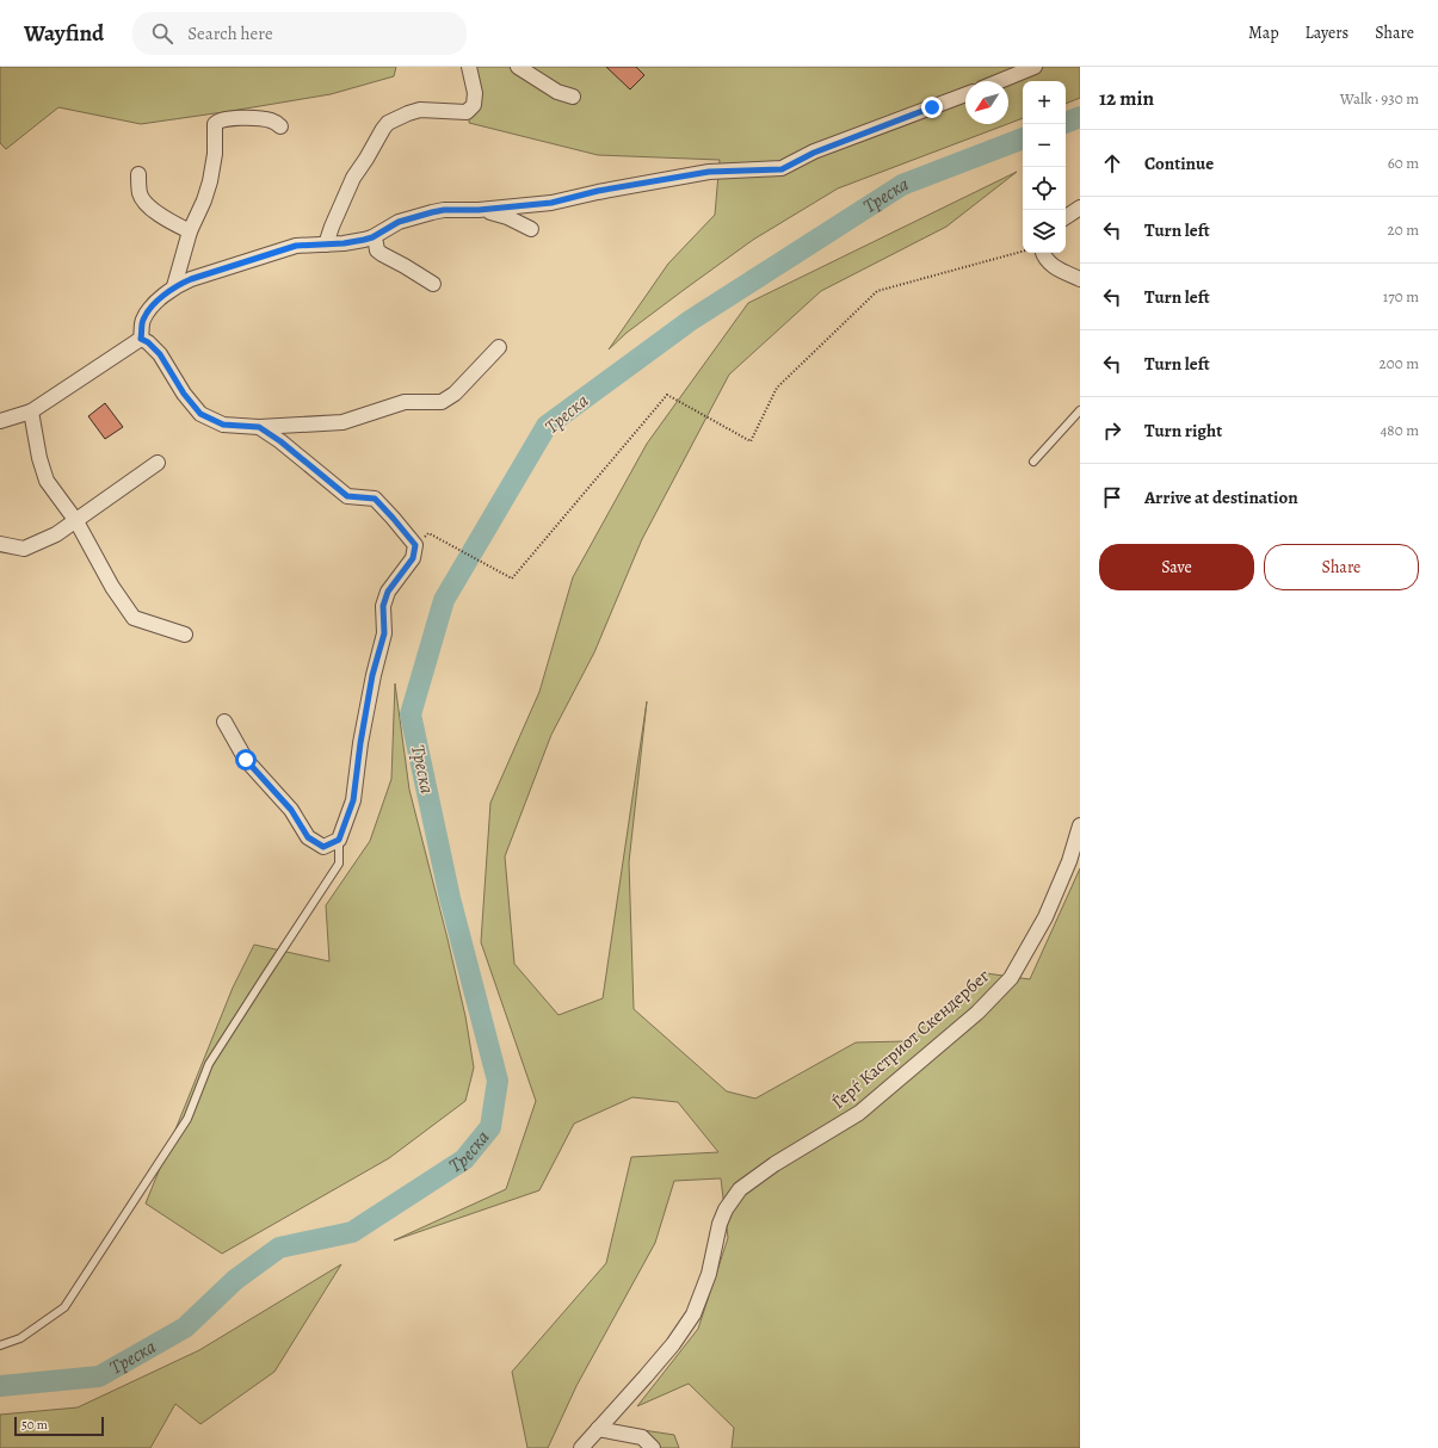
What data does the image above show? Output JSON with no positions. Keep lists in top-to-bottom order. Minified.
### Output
{"streets":{"street":["Ѓерѓ Кастриот Скендербег"]},"water":["Треска"],"scale_bar":"50 m","north":"bottom left","page":{"header":"Wayfind","search":"Search here","nav":["Map","Layers","Share"],"heading":["12 min","Walk · 930 m"],"map_buttons":["+","−"],"list":[["Continue","60 m"],["Turn left","20 m"],["Turn left","170 m"],["Turn left","200 m"],["Turn right","480 m"],"Arrive at destination"],"buttons":["Save","Share"],"scale":"50 m"}}
